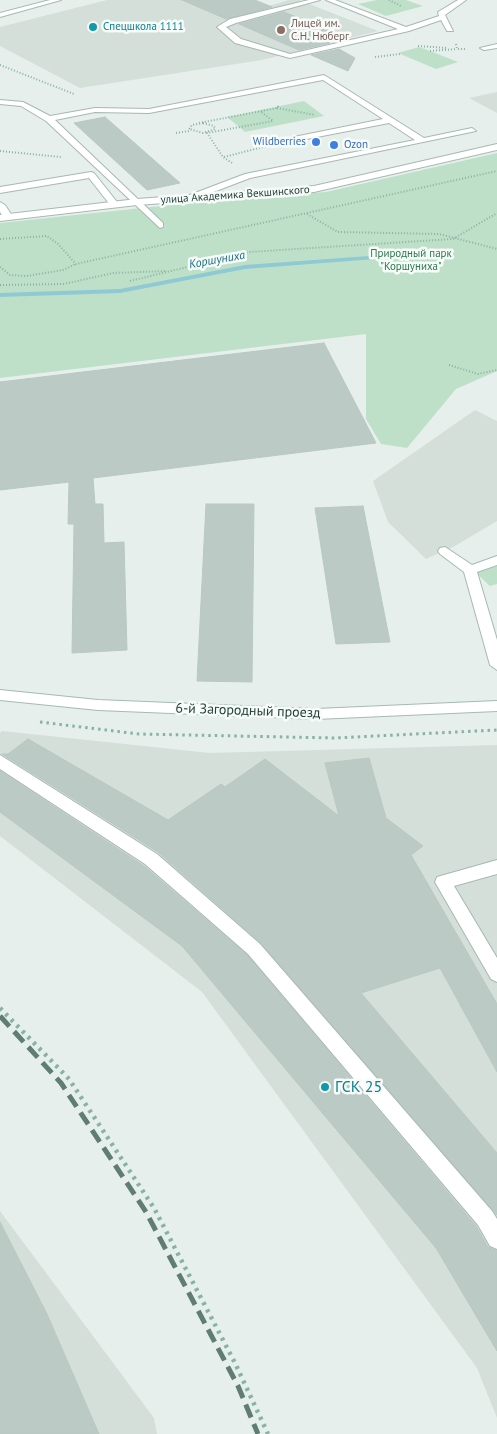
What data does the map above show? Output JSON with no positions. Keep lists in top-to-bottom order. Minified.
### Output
{"streets":{"street":["улица Академика Векшинского","6-й Загородный проезд"]},"water":["Коршуниха"],"parks":["Природный парк \"Коршуниха\""],"places":["Спецшкола 1111","Лицей им. С.Н. Нюберг","Wildberries","Ozon","ГСК 25"]}
